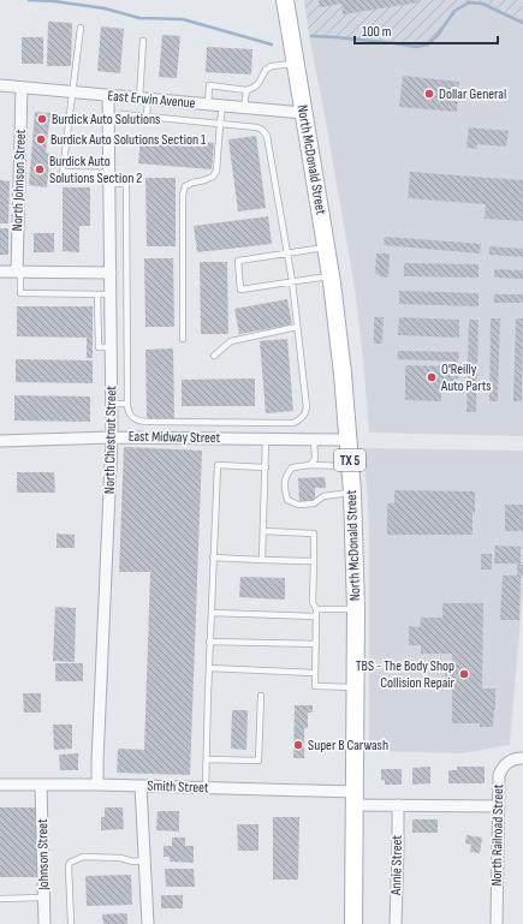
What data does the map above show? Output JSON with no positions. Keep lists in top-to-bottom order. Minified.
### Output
{"streets":{"main road":["North McDonald Street","TX 5"],"street":["East Erwin Avenue","North Johnson Street","East Midway Street","North Chestnut Street","Smith Street","North Railroad Street","Johnson Street","Annie Street"]},"crossings":[["East Erwin Avenue","North McDonald Street"],["East Erwin Avenue","North Johnson Street"],["East Erwin Avenue","North Chestnut Street"],["North McDonald Street","East Midway Street"],["North McDonald Street","Smith Street"],["East Midway Street","North Chestnut Street"],["North Chestnut Street","Smith Street"],["Smith Street","North Railroad Street"],["Smith Street","Johnson Street"],["Smith Street","Annie Street"]],"places":["Dollar General","Burdick Auto Solutions","Burdick Auto Solutions Section 1","Burdick Auto Solutions Section 2","O'Reilly Auto Parts","TBS - The Body Shop Collision Repair","Super B Carwash"],"scale_bar":"100 m"}
